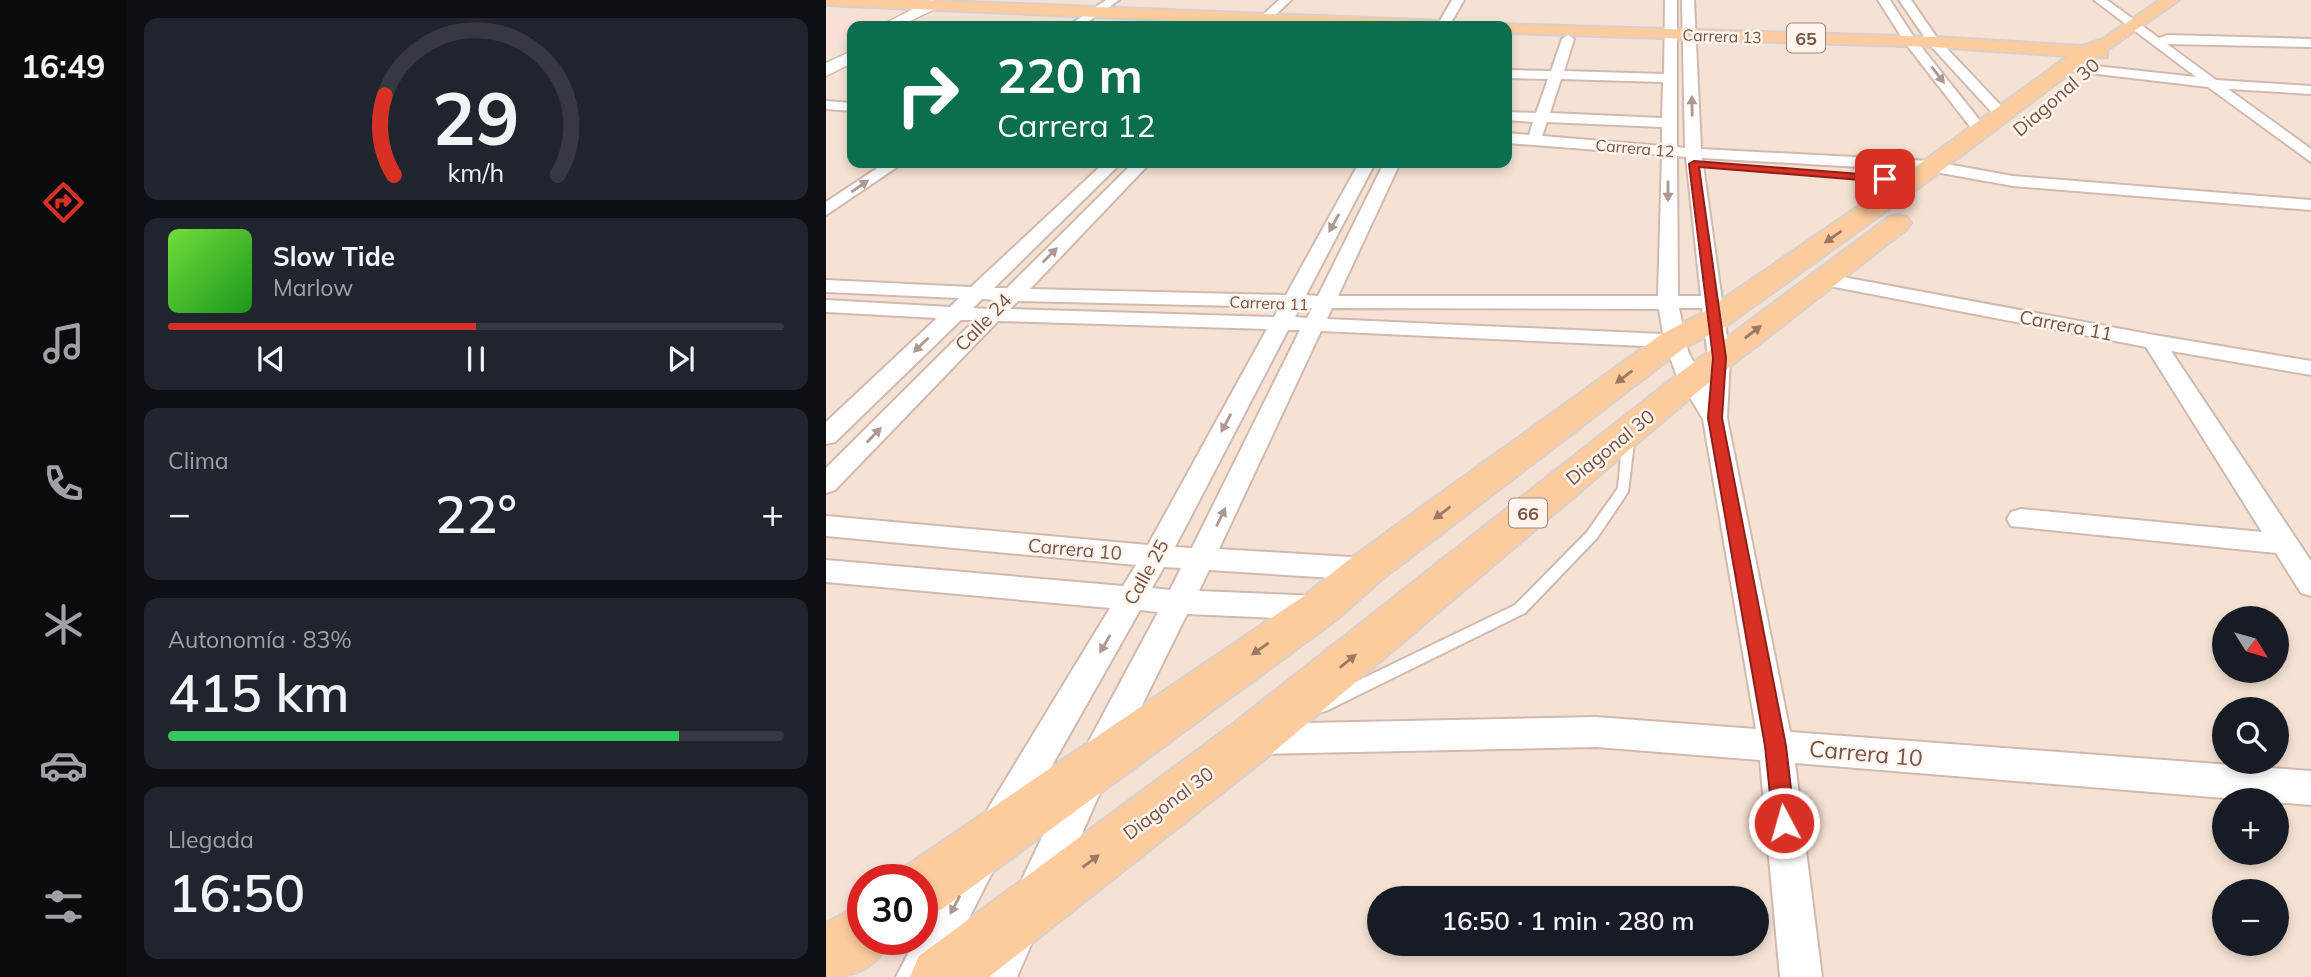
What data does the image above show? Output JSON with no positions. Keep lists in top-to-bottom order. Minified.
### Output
{"streets":{"main road":["Carrera 13","65","Diagonal 30","66"],"street":["Carrera 12","Carrera 11","Calle 24","Carrera 10","Calle 25"]},"crossings":[["Carrera 13","Diagonal 30"],["Diagonal 30","Carrera 12"],["Diagonal 30","Carrera 11"],["Diagonal 30","Carrera 10"],["Diagonal 30","Calle 25"],["Carrera 11","Calle 24"],["Carrera 11","Calle 25"],["Carrera 10","Calle 25"]],"north":"bottom right","page":{"tabs":"16:49","turn":["220 m","Carrera 12"],"song":["Slow Tide","Marlow"],"tile":["Clima",["Autonomía · 83%","415 km"],["Llegada","16:50"]],"heat":["−","22°","+"],"map_buttons":["+","−"],"limit":"30","trip":"16:50 · 1 min · 280 m","gauge":["29","km/h"]}}
